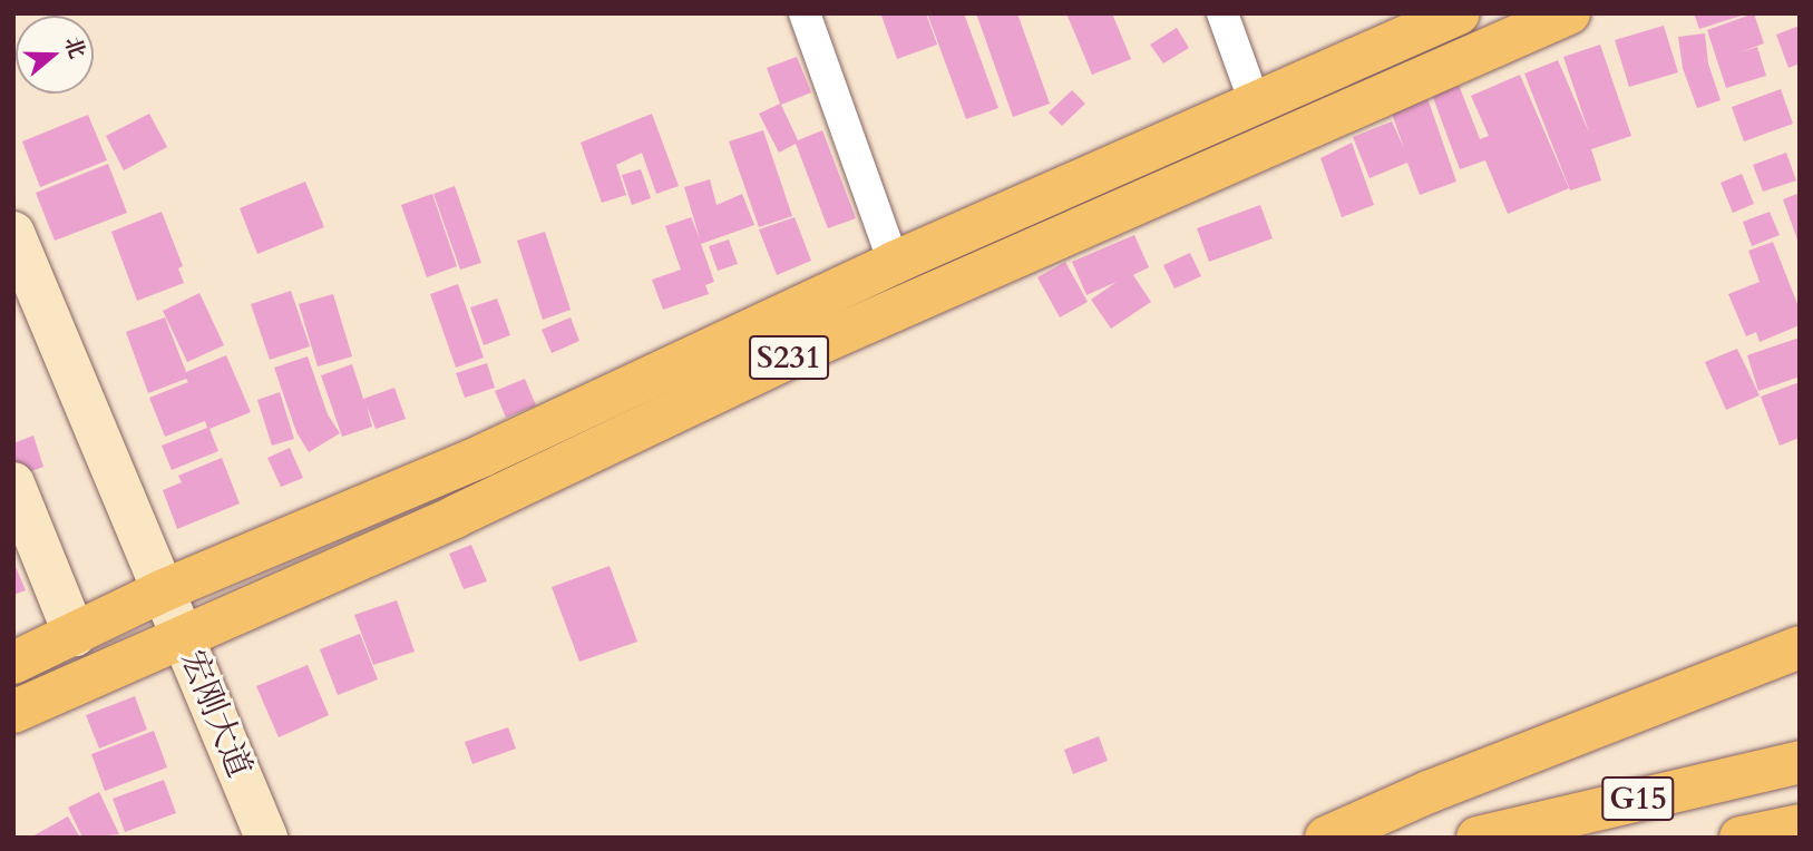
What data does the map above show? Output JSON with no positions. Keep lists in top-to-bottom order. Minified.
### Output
{"streets":{"main road":["S231","G15"],"street":["宏刚大道"]},"crossings":[["S231","宏刚大道"]],"north":"right"}
